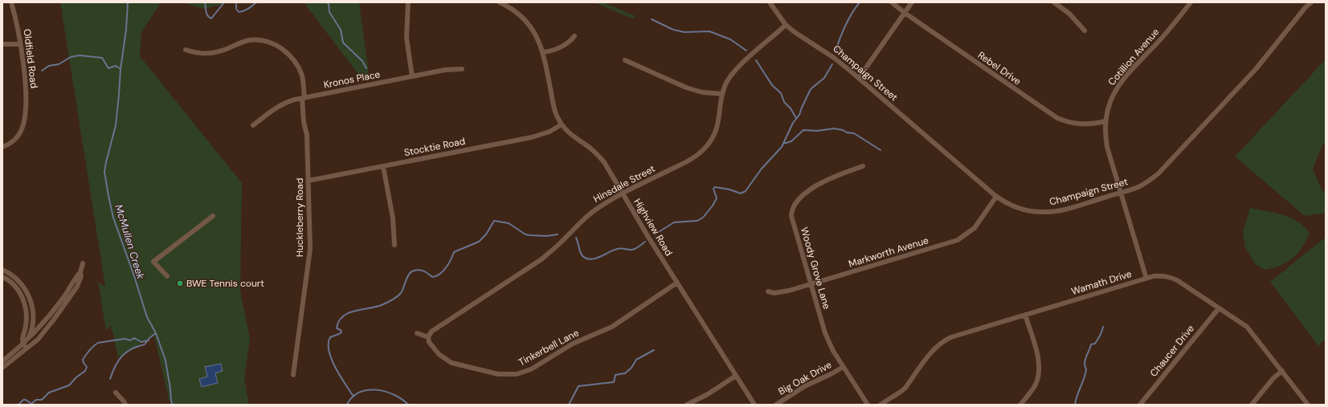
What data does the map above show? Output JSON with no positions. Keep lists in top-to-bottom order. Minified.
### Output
{"streets":{"street":["Cotillion Avenue","Oldfield Road","Rebel Drive","Champaign Street","Kronos Place","Stocktie Road","Hinsdale Street","Huckleberry Road","Highview Road","Markworth Avenue","Woody Grove Lane","Wamath Drive","Tinkerbell Lane","Chaucer Drive","Big Oak Drive"]},"crossings":[["Cotillion Avenue","Rebel Drive"],["Cotillion Avenue","Champaign Street"],["Cotillion Avenue","Wamath Drive"],["Champaign Street","Hinsdale Street"],["Champaign Street","Markworth Avenue"],["Kronos Place","Huckleberry Road"],["Stocktie Road","Huckleberry Road"],["Stocktie Road","Highview Road"],["Hinsdale Street","Highview Road"],["Hinsdale Street","Tinkerbell Lane"],["Highview Road","Tinkerbell Lane"],["Markworth Avenue","Woody Grove Lane"],["Woody Grove Lane","Big Oak Drive"],["Wamath Drive","Chaucer Drive"]],"water":["McMullen Creek"],"places":["BWE Tennis court"]}
